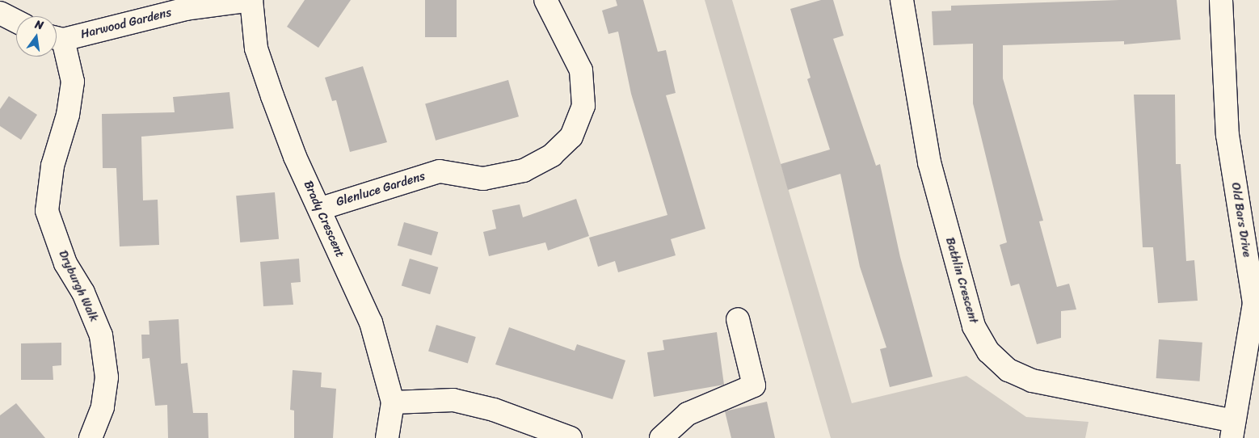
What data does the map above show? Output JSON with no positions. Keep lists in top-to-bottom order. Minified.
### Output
{"streets":{"street":["Harwood Gardens","Glenluce Gardens","Brady Crescent","Old Bars Drive","Bathlin Crescent","Dryburgh Walk"]},"crossings":[["Harwood Gardens","Brady Crescent"],["Glenluce Gardens","Brady Crescent"],["Old Bars Drive","Bathlin Crescent"]],"north":"top"}
